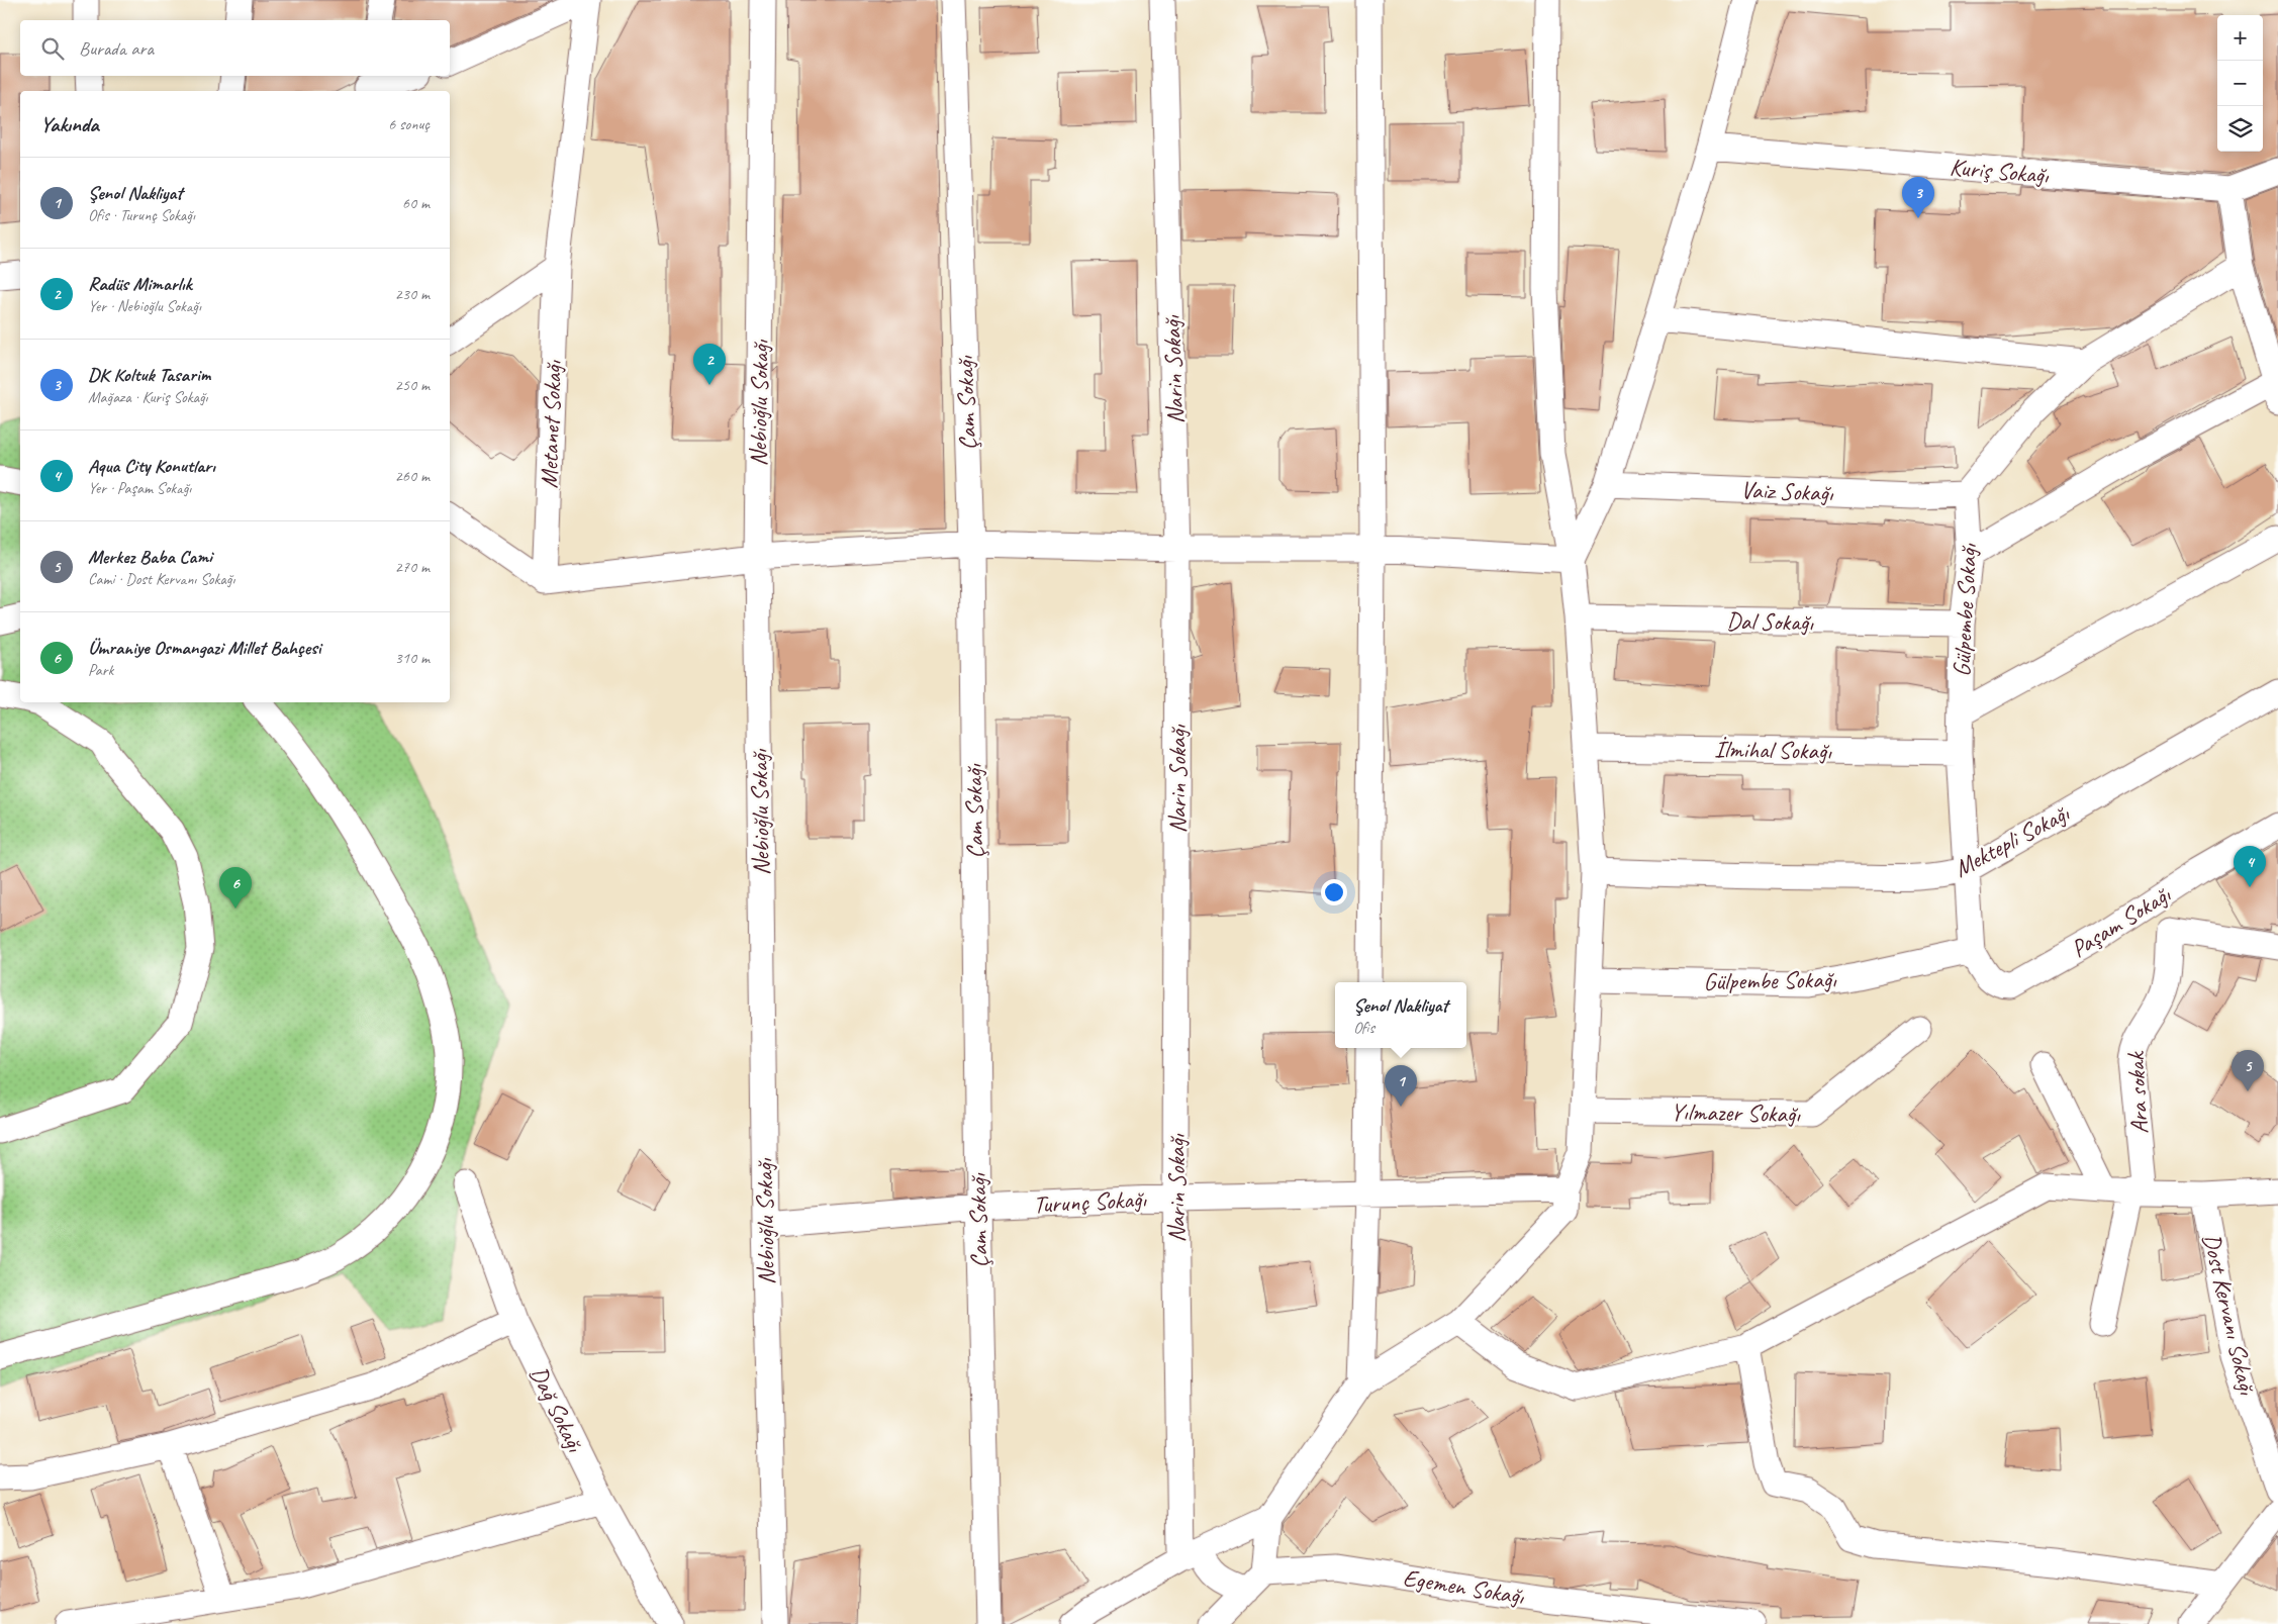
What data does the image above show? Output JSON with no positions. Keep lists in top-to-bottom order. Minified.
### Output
{"streets":{"street":["Kuriş Sokağı","Narin Sokağı","Nebioğlu Sokağı","Çam Sokağı","Metanet Sokağı","Vaiz Sokağı","Gülpembe Sokağı","Dal Sokağı","İlmihal Sokağı","Mektepli Sokağı","Paşam Sokağı","Ara sokak","Yılmazer Sokağı","Turunç Sokağı","Dost Kervanı Sokağı","Dağ Sokağı","Egemen Sokağı"]},"crossings":[["Narin Sokağı","Turunç Sokağı"],["Nebioğlu Sokağı","Turunç Sokağı"],["Çam Sokağı","Turunç Sokağı"],["Vaiz Sokağı","Gülpembe Sokağı"],["Gülpembe Sokağı","Dal Sokağı"],["Gülpembe Sokağı","İlmihal Sokağı"],["Gülpembe Sokağı","Mektepli Sokağı"],["Gülpembe Sokağı","Paşam Sokağı"]],"page":{"map_buttons":["+","−"],"search":"Burada ara","heading":["Yakında","6 sonuç"],"list":[{"mark":"1","name":"Şenol Nakliyat","note":"Ofis · Turunç Sokağı","value":"60 m"},{"mark":"2","name":"Radüs Mimarlık","note":"Yer · Nebioğlu Sokağı","value":"230 m"},{"mark":"3","name":"DK Koltuk Tasarim","note":"Mağaza · Kuriş Sokağı","value":"250 m"},{"mark":"4","name":"Aqua City Konutları","note":"Yer · Paşam Sokağı","value":"260 m"},{"mark":"5","name":"Merkez Baba Cami","note":"Cami · Dost Kervanı Sokağı","value":"270 m"},{"mark":"6","name":"Ümraniye Osmangazi Millet Bahçesi","note":"Park","value":"310 m"}],"pins":["3","2","4","6","5","1"],"popup":["Şenol Nakliyat","Ofis"]}}
